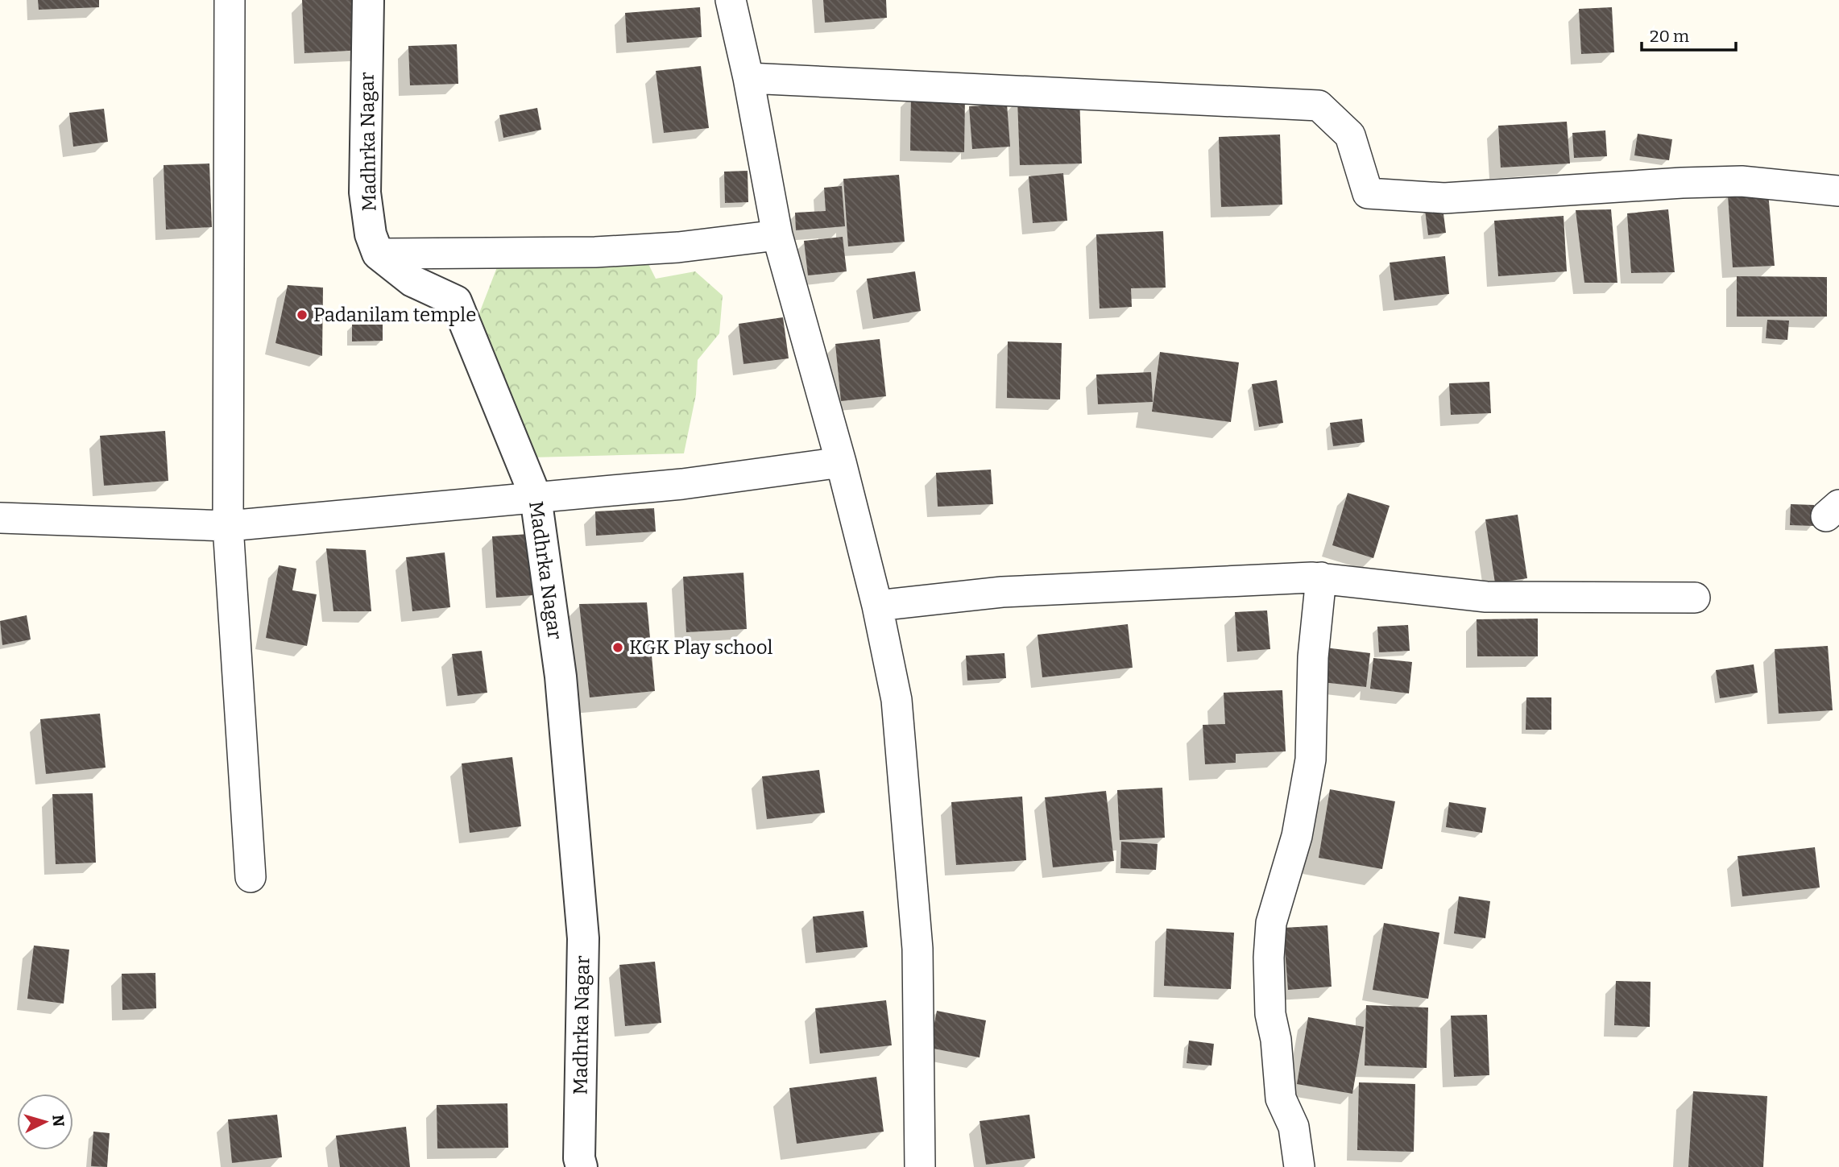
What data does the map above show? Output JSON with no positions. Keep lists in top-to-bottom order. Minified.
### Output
{"streets":{"street":["Madhrka Nagar"]},"places":["Padanilam temple","KGK Play school"],"scale_bar":"20 m","north":"right"}
